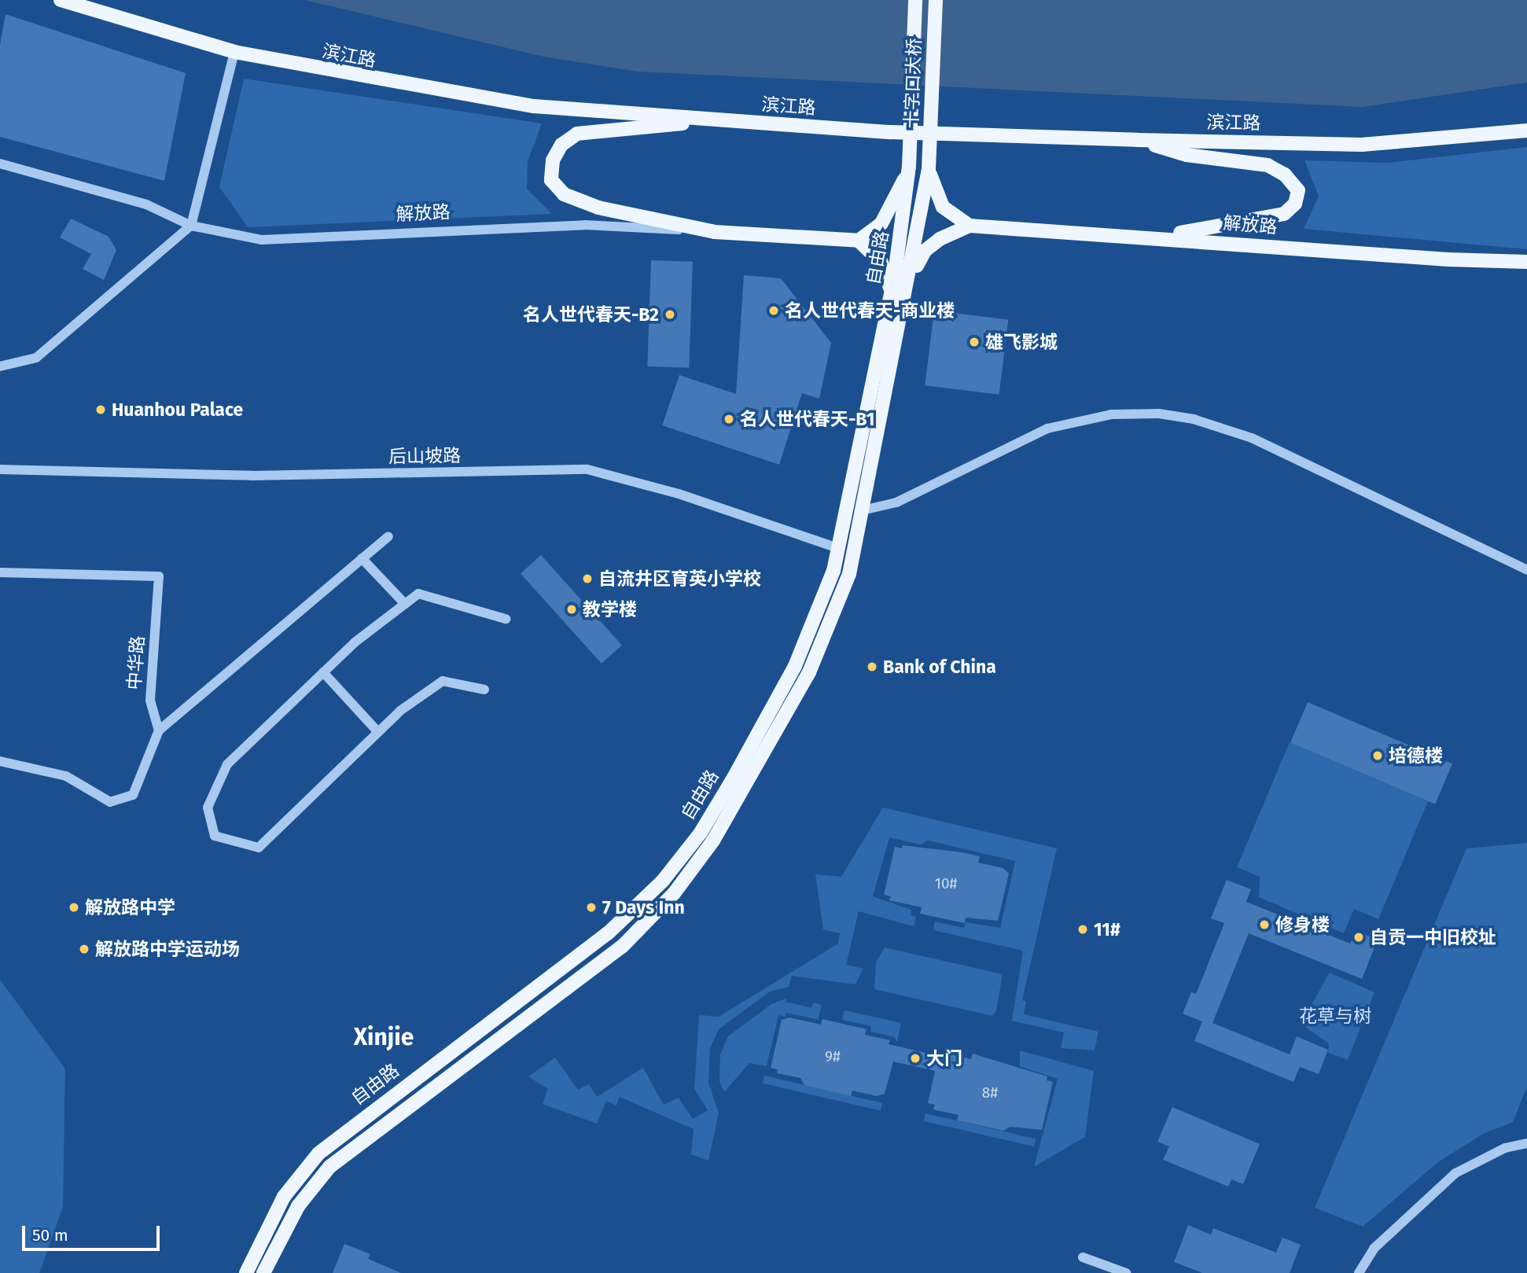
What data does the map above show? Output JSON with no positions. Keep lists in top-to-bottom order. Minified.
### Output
{"streets":{"main road":["滨江路","十字口大桥","解放路","自由路"],"street":["后山坡路","中华路"]},"crossings":[["十字口大桥","自由路"],["自由路","后山坡路"]],"districts":["Xinjie"],"parks":["花草与树"],"places":["名人世代春天-商业楼","名人世代春天-B2","雄飞影城","Huanhou Palace","名人世代春天-B1","自流井区育英小学校","教学楼","Bank of China","培德楼","解放路中学","7 Days Inn","修身楼","11#","自贡一中旧校址","解放路中学运动场","大门"],"house_numbers":["10#","9#","8#"],"scale_bar":"50 m"}
